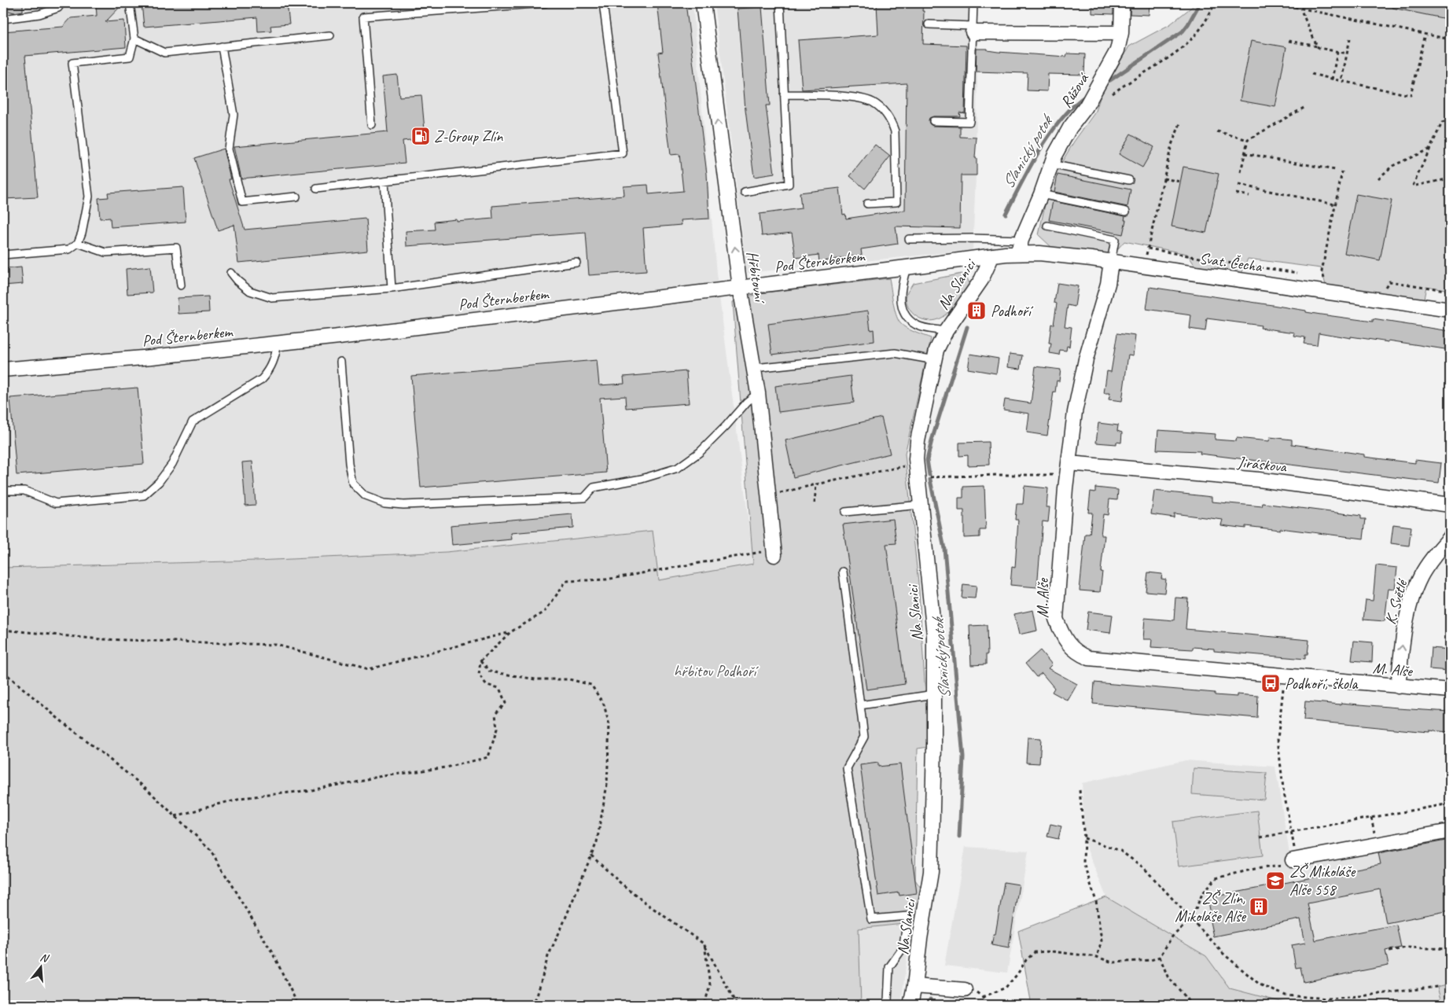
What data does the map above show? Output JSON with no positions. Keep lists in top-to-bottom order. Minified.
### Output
{"streets":{"street":["Růžová","Pod Šternberkem","Svat. Čecha","Hřbitovní","Na Slanici","Jiráskova","M. Alše","K. Světlé"]},"crossings":[["Růžová","Pod Šternberkem"],["Růžová","Svat. Čecha"],["Pod Šternberkem","Svat. Čecha"],["Pod Šternberkem","Hřbitovní"],["Pod Šternberkem","Na Slanici"],["Svat. Čecha","M. Alše"],["Jiráskova","M. Alše"],["M. Alše","K. Světlé"]],"one_way":["Hřbitovní","K. Světlé"],"water":["Slanický potok"],"parks":["hřbitov Podhoří"],"places":{"fuel station":["Z-Group Zlín"],"building":["Podhoří","ZŠ Zlín, Mikoláše Alše"],"bus stop":["Podhoří, škola"],"school or university":["ZŠ Mikoláše Alše 558"]},"north":"top"}
